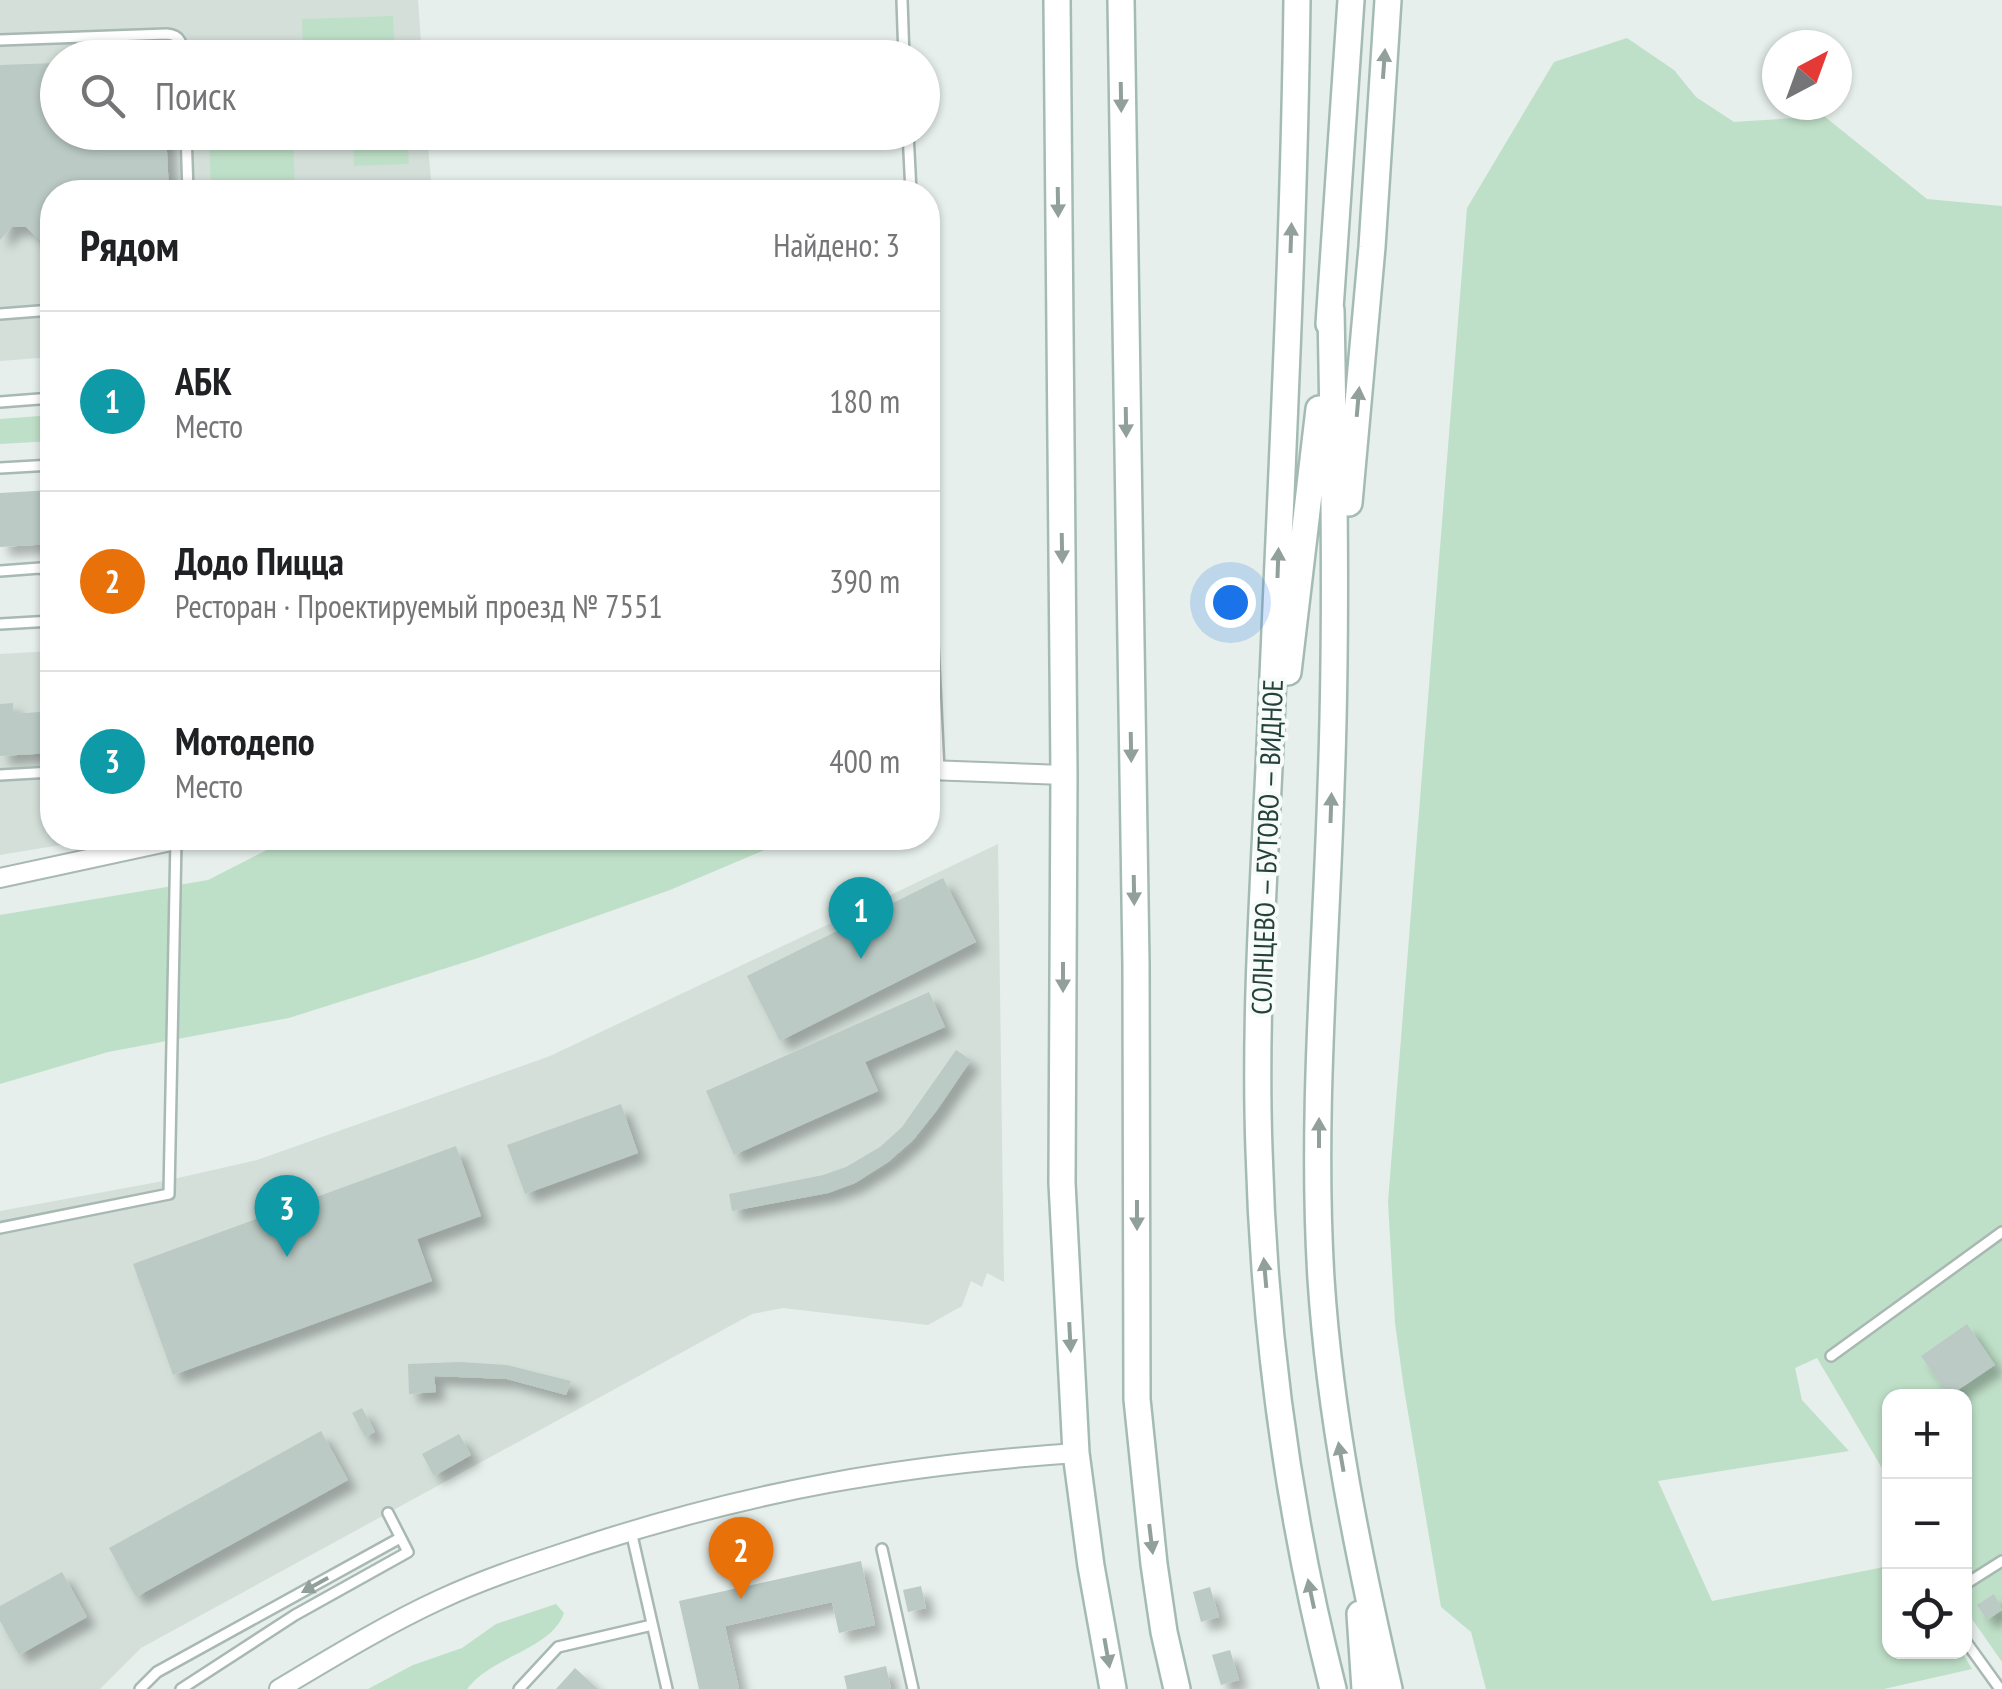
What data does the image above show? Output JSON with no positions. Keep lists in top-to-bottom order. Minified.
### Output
{"streets":{"main road":["СОЛНЦЕВО — БУТОВО — ВИДНОЕ"]},"north":"top right","page":{"search":"Поиск","heading":["Рядом","Найдено: 3"],"list":[{"mark":"1","name":"АБК","note":"Место","value":"180 m"},{"mark":"2","name":"Додо Пицца","note":"Ресторан · Проектируемый проезд № 7551","value":"390 m"},{"mark":"3","name":"Мотодепо","note":"Место","value":"400 m"}],"pins":["1","3","2"],"map_buttons":["+","−"]}}
